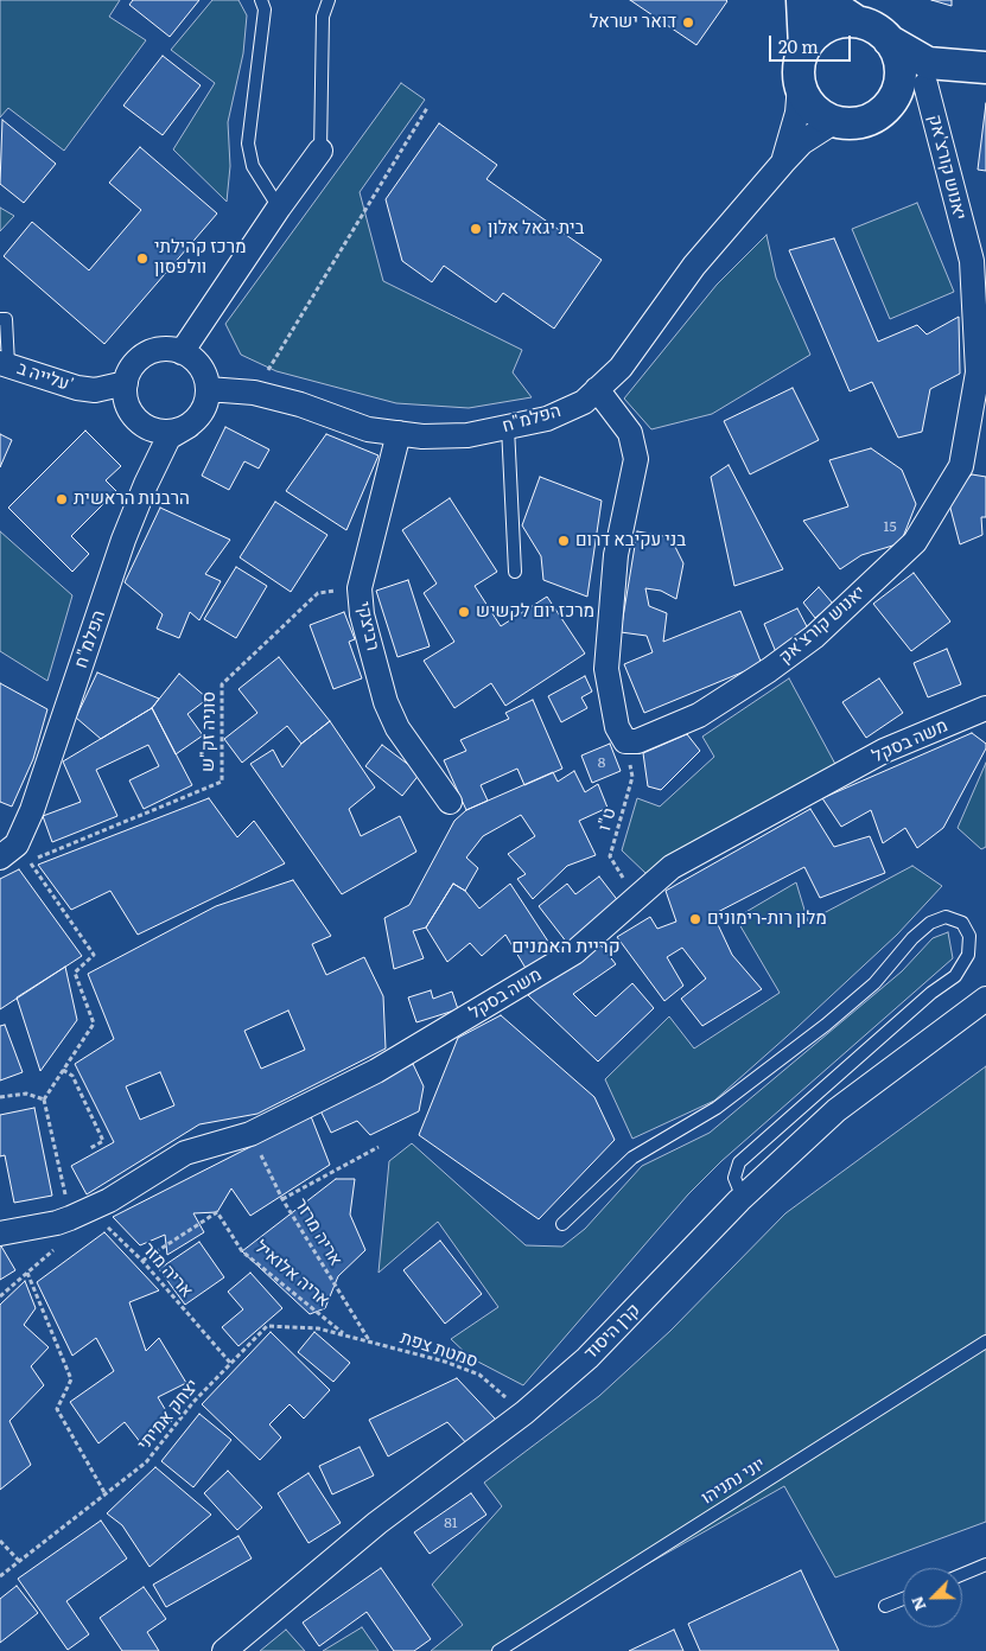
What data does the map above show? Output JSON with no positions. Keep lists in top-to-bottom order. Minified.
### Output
{"streets":{"street":["יאנוש קורצ'אק","עלייה ב'","הפלמ\"ח","רביצקי","משה בסקל","קרן היסוד"],"lane":["יוני נתניהו"],"path":["סוניה זק\"ש","ט\"ו","אריה מרזר","אריה מזר","אריה אלואיל","סמטת צפת","יצחק אמיתי"]},"crossings":[["יאנוש קורצ'אק","ט\"ו"],["עלייה ב'","הפלמ\"ח"],["הפלמ\"ח","רביצקי"],["רביצקי","סוניה זק\"ש"],["משה בסקל","ט\"ו"],["משה בסקל","אריה מרזר"],["משה בסקל","אריה מזר"],["אריה מרזר","סמטת צפת"],["אריה מרזר","יצחק אמיתי"],["אריה מזר","אריה אלואיל"],["אריה מזר","יצחק אמיתי"],["אריה אלואיל","יצחק אמיתי"],["קרן היסוד","סמטת צפת"],["סמטת צפת","יצחק אמיתי"]],"districts":["קריית האמנים"],"places":["דואר ישראל","בית יגאל אלון","מרכז קהילתי וולפסון","הרבנות הראשית","בני עקיבא דרום","מרכז יום לקשיש","מלון רות-רימונים"],"house_numbers":["15","8","81"],"scale_bar":"20 m","north":"bottom left"}
